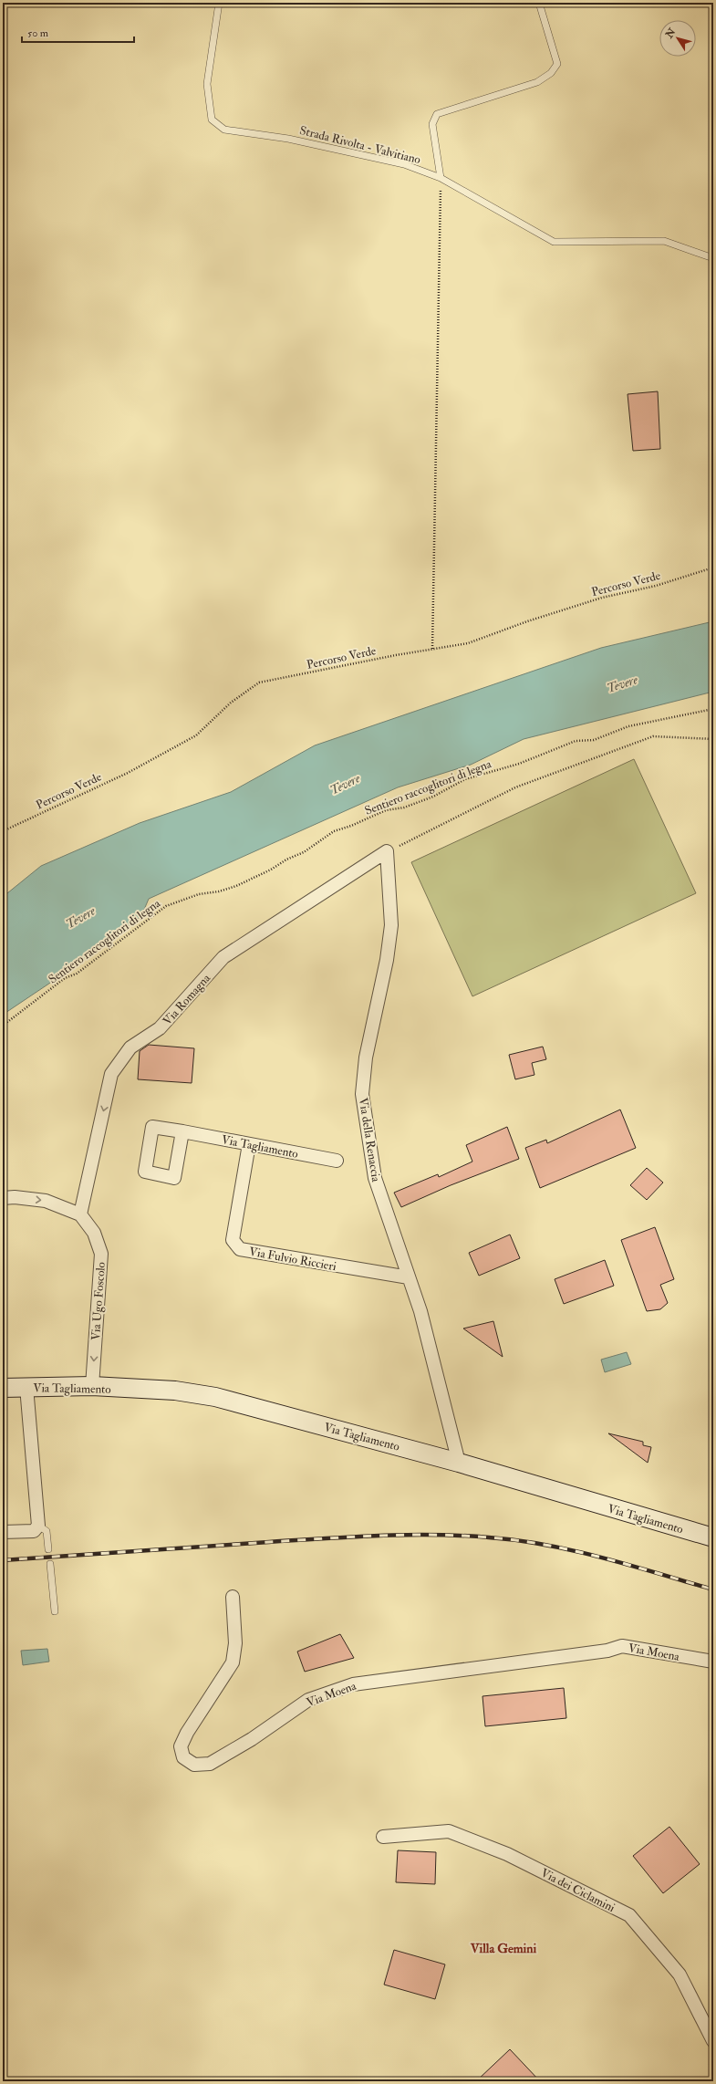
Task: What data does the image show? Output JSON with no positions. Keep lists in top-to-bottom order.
{
  "streets": {
    "street": [
      "Via Romagna",
      "Via della Renaccia",
      "Via Tagliamento",
      "Via Fulvio Riccieri",
      "Via Ugo Foscolo",
      "Via Moena",
      "Via dei Ciclamini"
    ],
    "lane": ["Strada Rivolta - Valvitiano"],
    "path": ["Percorso Verde", "Sentiero raccoglitori di legna"]
  },
  "crossings": [
    ["Via Romagna", "Via della Renaccia"],
    ["Via Romagna", "Via Ugo Foscolo"],
    ["Via della Renaccia", "Via Tagliamento"],
    ["Via della Renaccia", "Via Fulvio Riccieri"],
    ["Via Tagliamento", "Via Fulvio Riccieri"],
    ["Via Tagliamento", "Via Ugo Foscolo"]
  ],
  "one_way": ["Via Romagna", "Via Ugo Foscolo"],
  "districts": ["Villa Gemini"],
  "water": ["Tevere"],
  "scale_bar": "50 m",
  "north": "top left"
}
